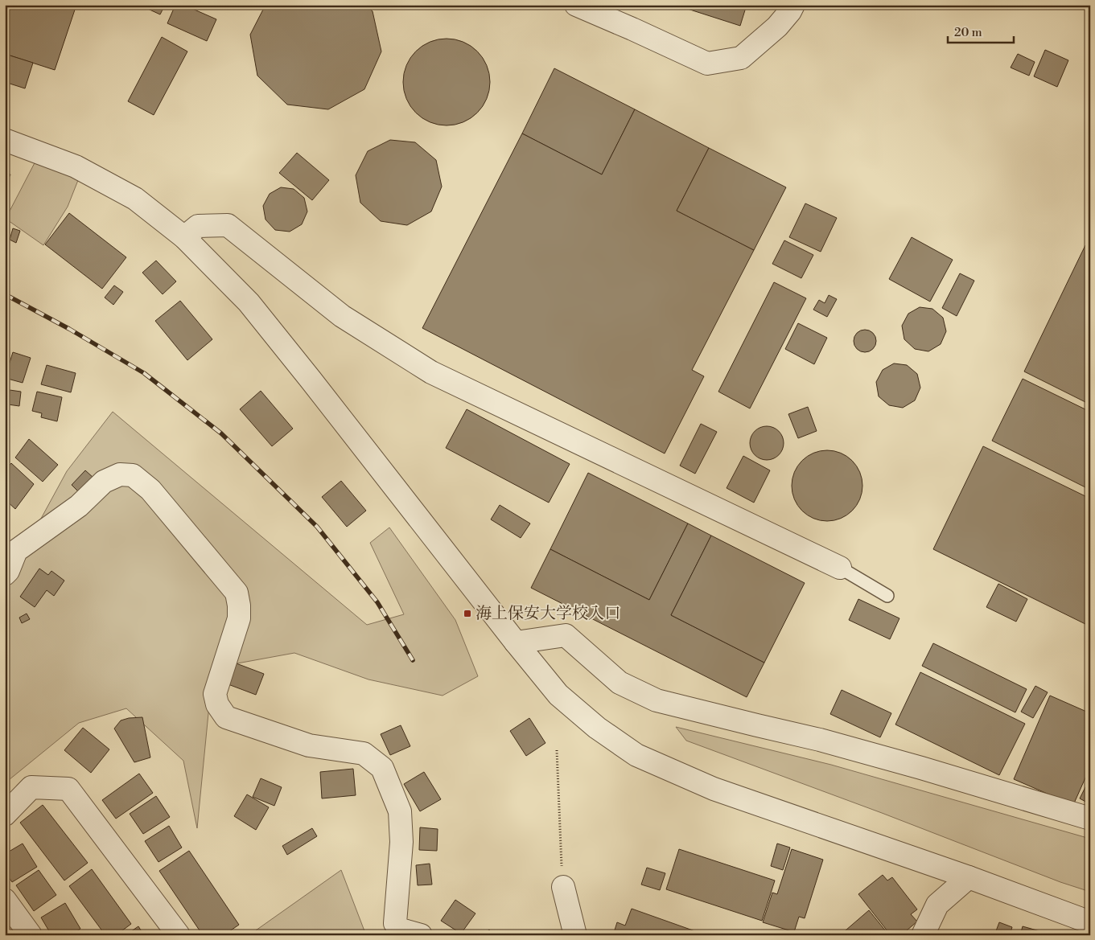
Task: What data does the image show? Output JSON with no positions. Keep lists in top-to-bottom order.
{
  "places": {
    "transit": ["海上保安大学校入口"]
  },
  "scale_bar": "20 m"
}
